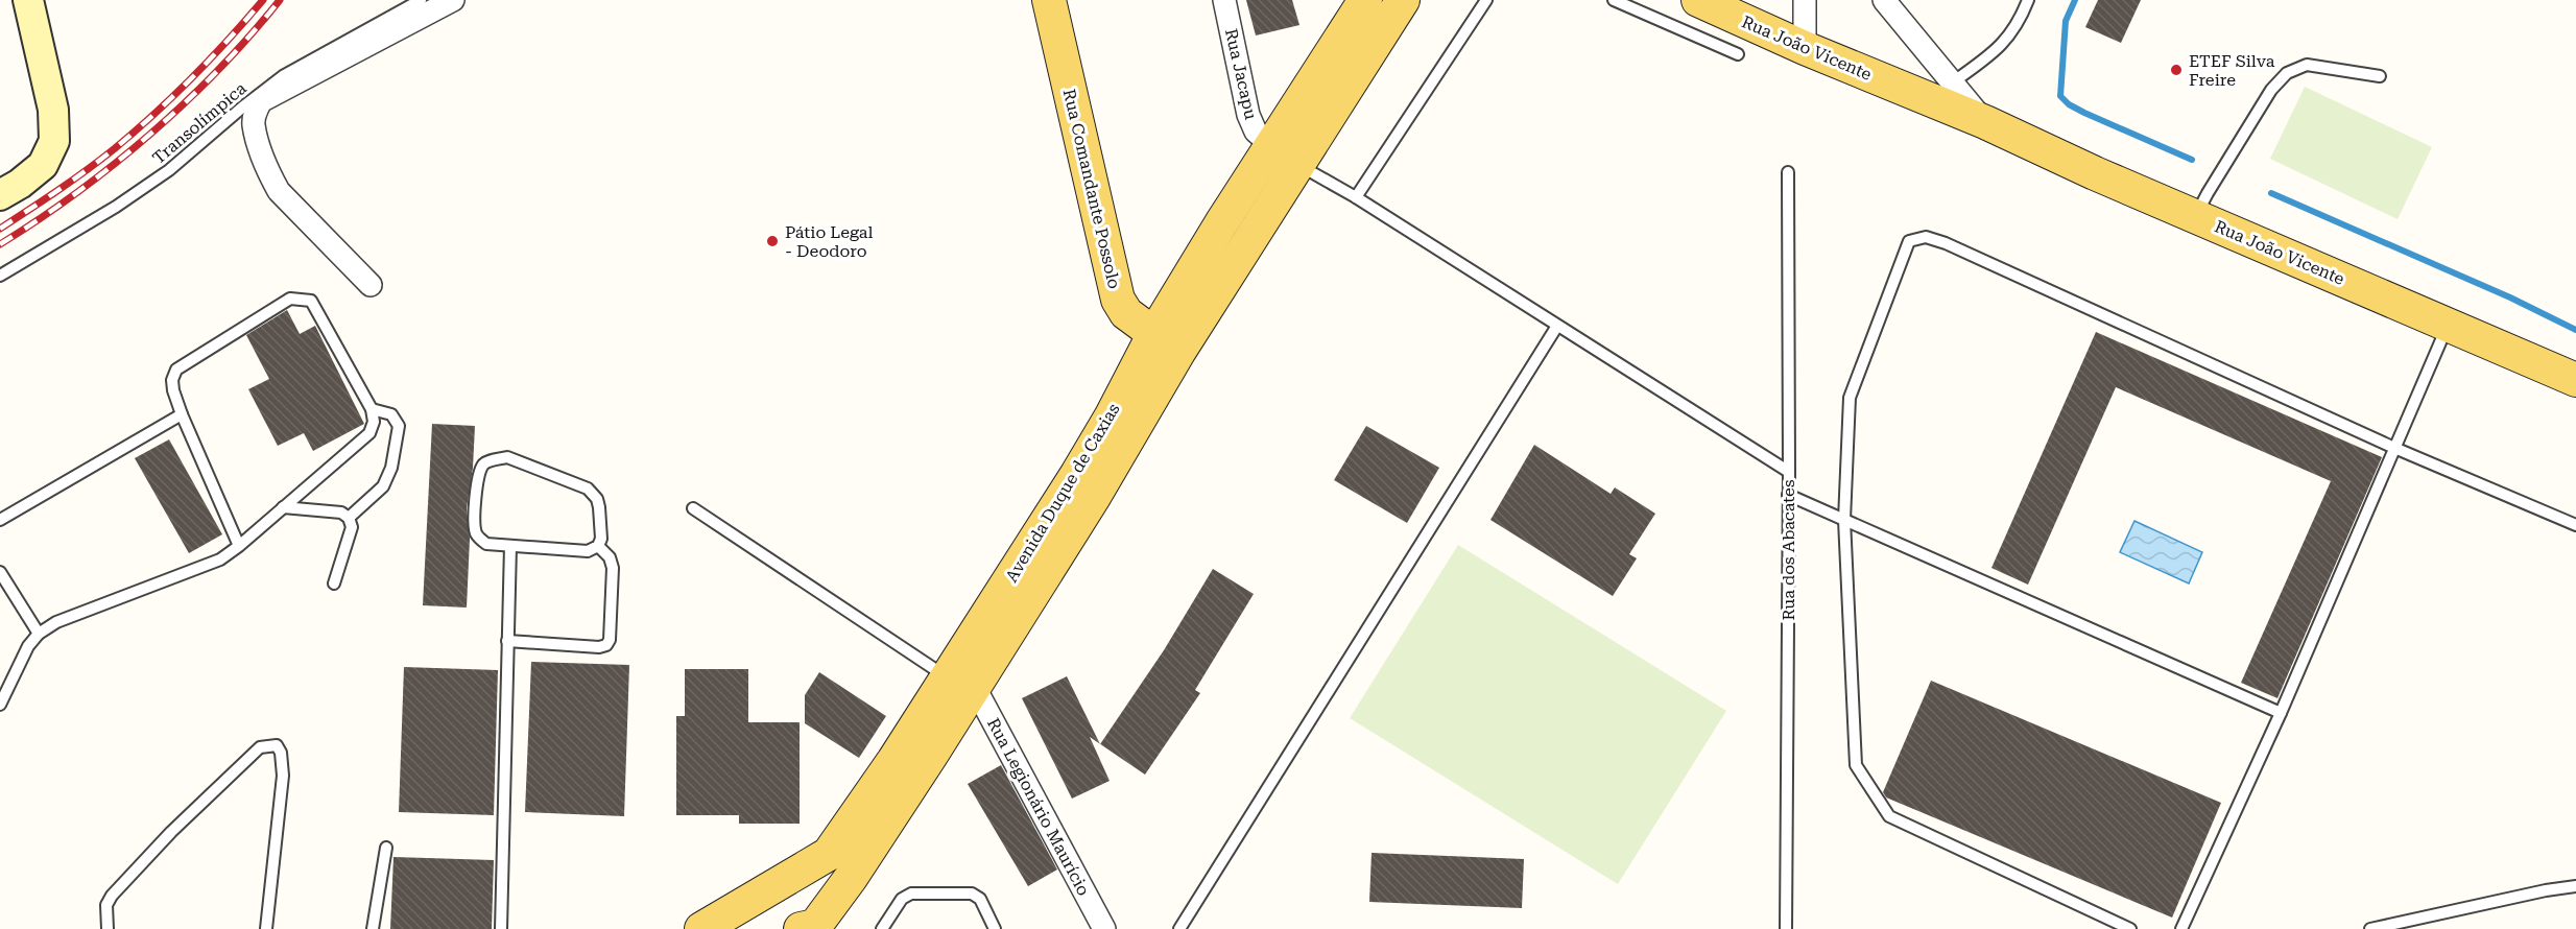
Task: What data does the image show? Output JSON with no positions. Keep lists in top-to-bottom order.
{
  "streets": {
    "main road": ["Rua João Vicente", "Rua Comandante Possolo", "Avenida Duque de Caxias"],
    "street": ["Rua Jacapu", "Rua Legionário Maurício"],
    "lane": ["Transolímpica", "Rua dos Abacates"]
  },
  "crossings": [
    ["Rua Jacapu", "Avenida Duque de Caxias"],
    ["Rua Comandante Possolo", "Avenida Duque de Caxias"],
    ["Avenida Duque de Caxias", "Rua Legionário Maurício"]
  ],
  "places": ["ETEF Silva Freire", "Pátio Legal - Deodoro"]
}
